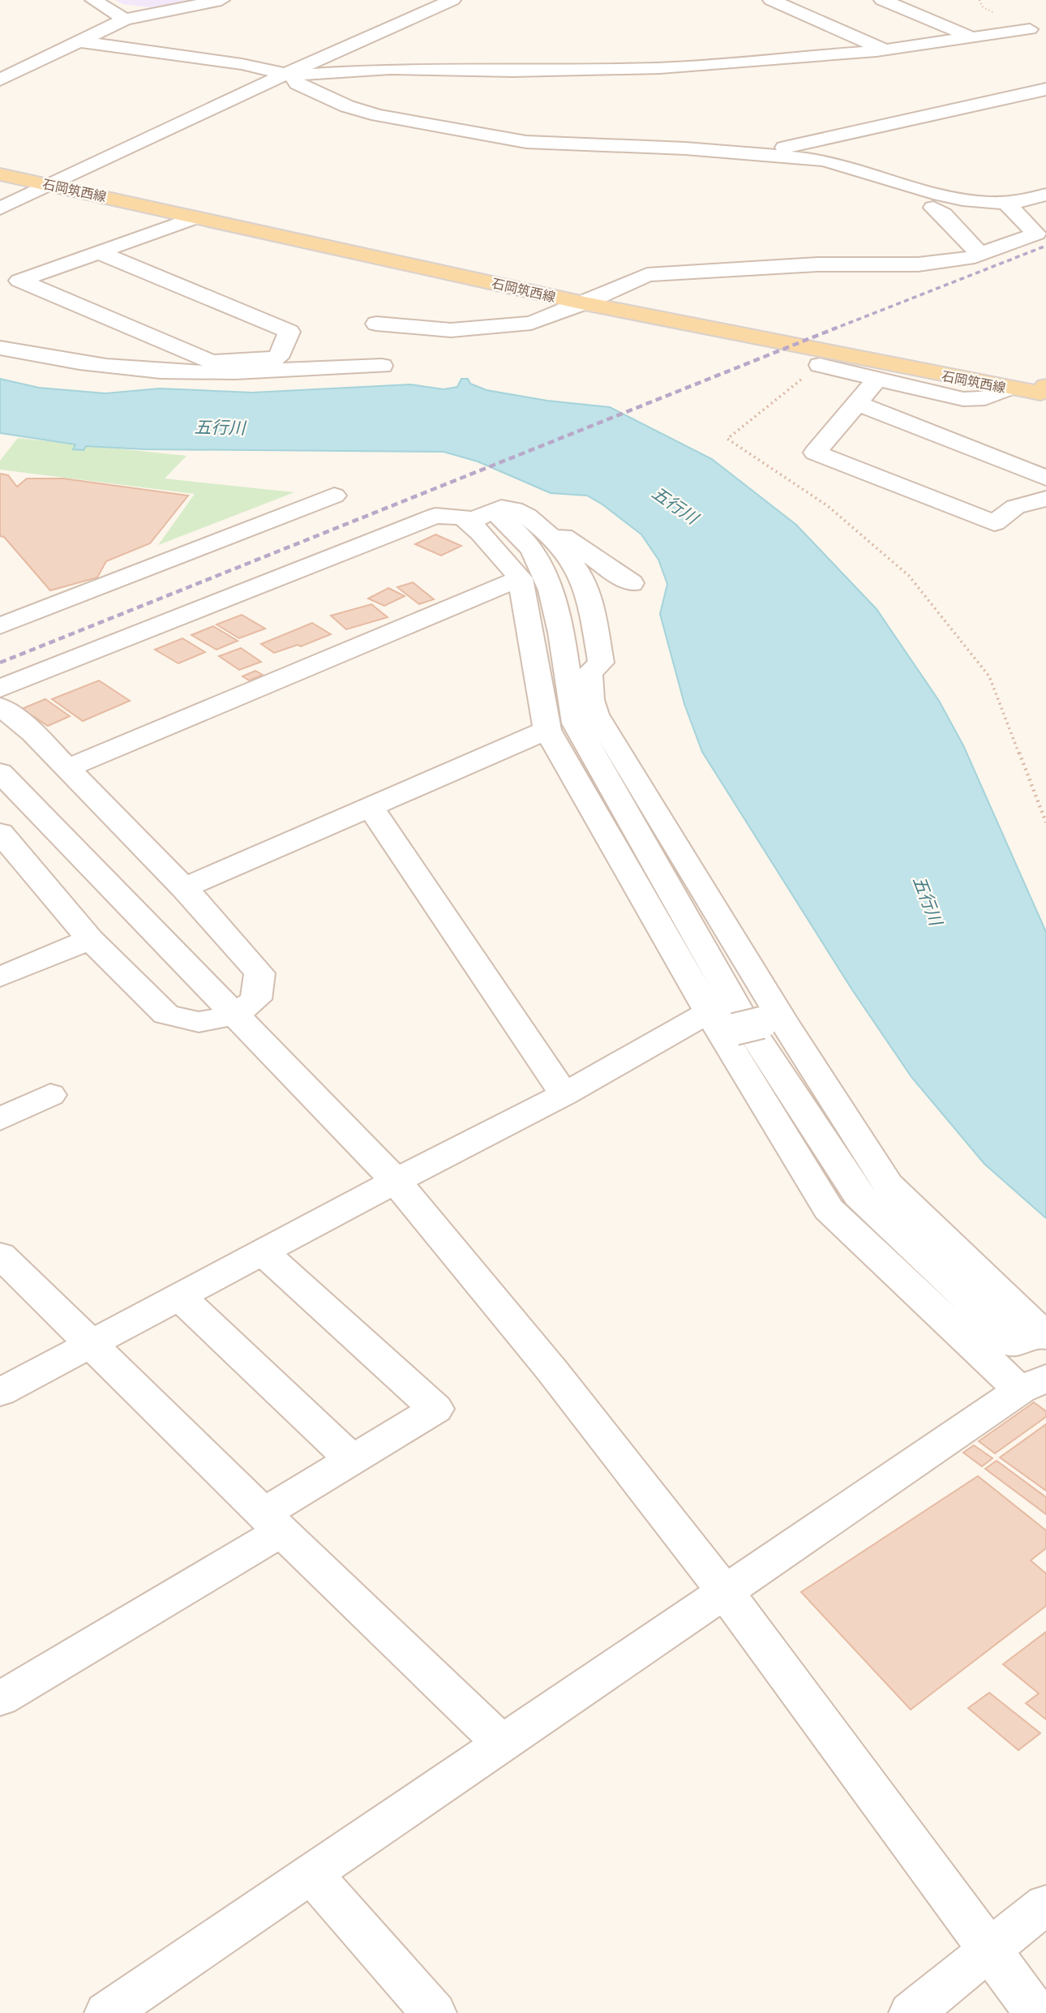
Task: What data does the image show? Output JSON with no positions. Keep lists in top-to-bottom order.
{
  "streets": {
    "main road": ["石岡筑西線"]
  },
  "water": ["五行川"]
}
